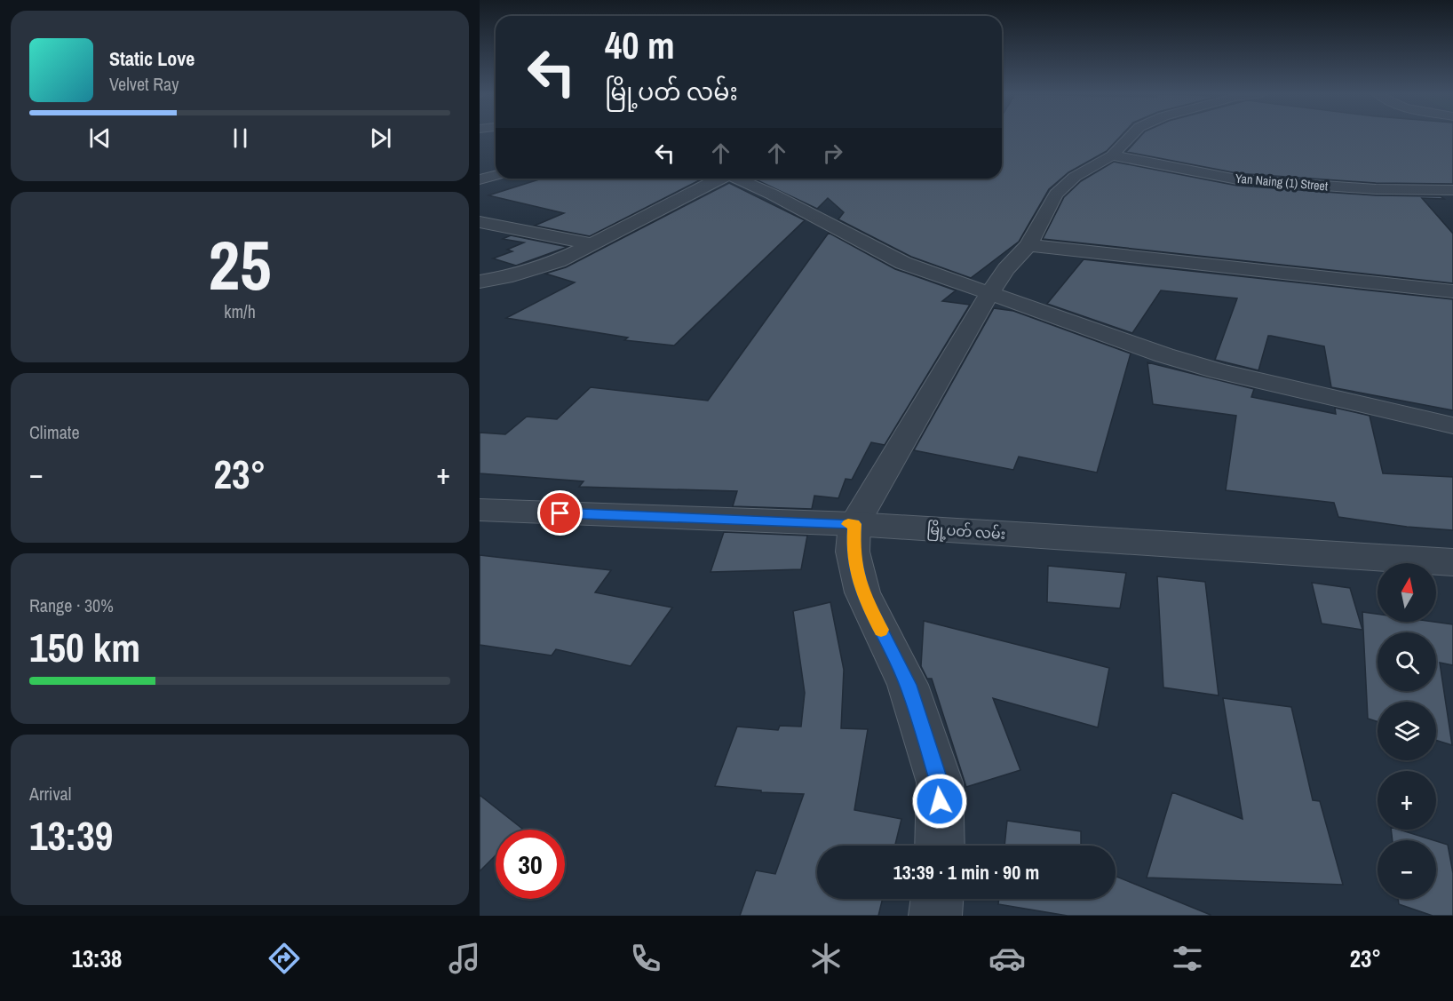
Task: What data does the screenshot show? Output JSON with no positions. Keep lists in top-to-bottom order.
{
  "streets": {
    "street": ["Yan Naing (1) Street", "မြို့ပတ် လမ်း"]
  },
  "north": "top",
  "page": {
    "turn": ["40 m", "မြို့ပတ် လမ်း"],
    "song": ["Static Love", "Velvet Ray"],
    "tile": [
      ["25", "km/h"],
      "Climate",
      ["Range · 30%", "150 km"],
      ["Arrival", "13:39"]
    ],
    "heat": ["−", "23°", "+"],
    "map_buttons": ["+", "−"],
    "limit": "30",
    "trip": "13:39 · 1 min · 90 m",
    "tabs": ["13:38", "23°"]
  }
}
